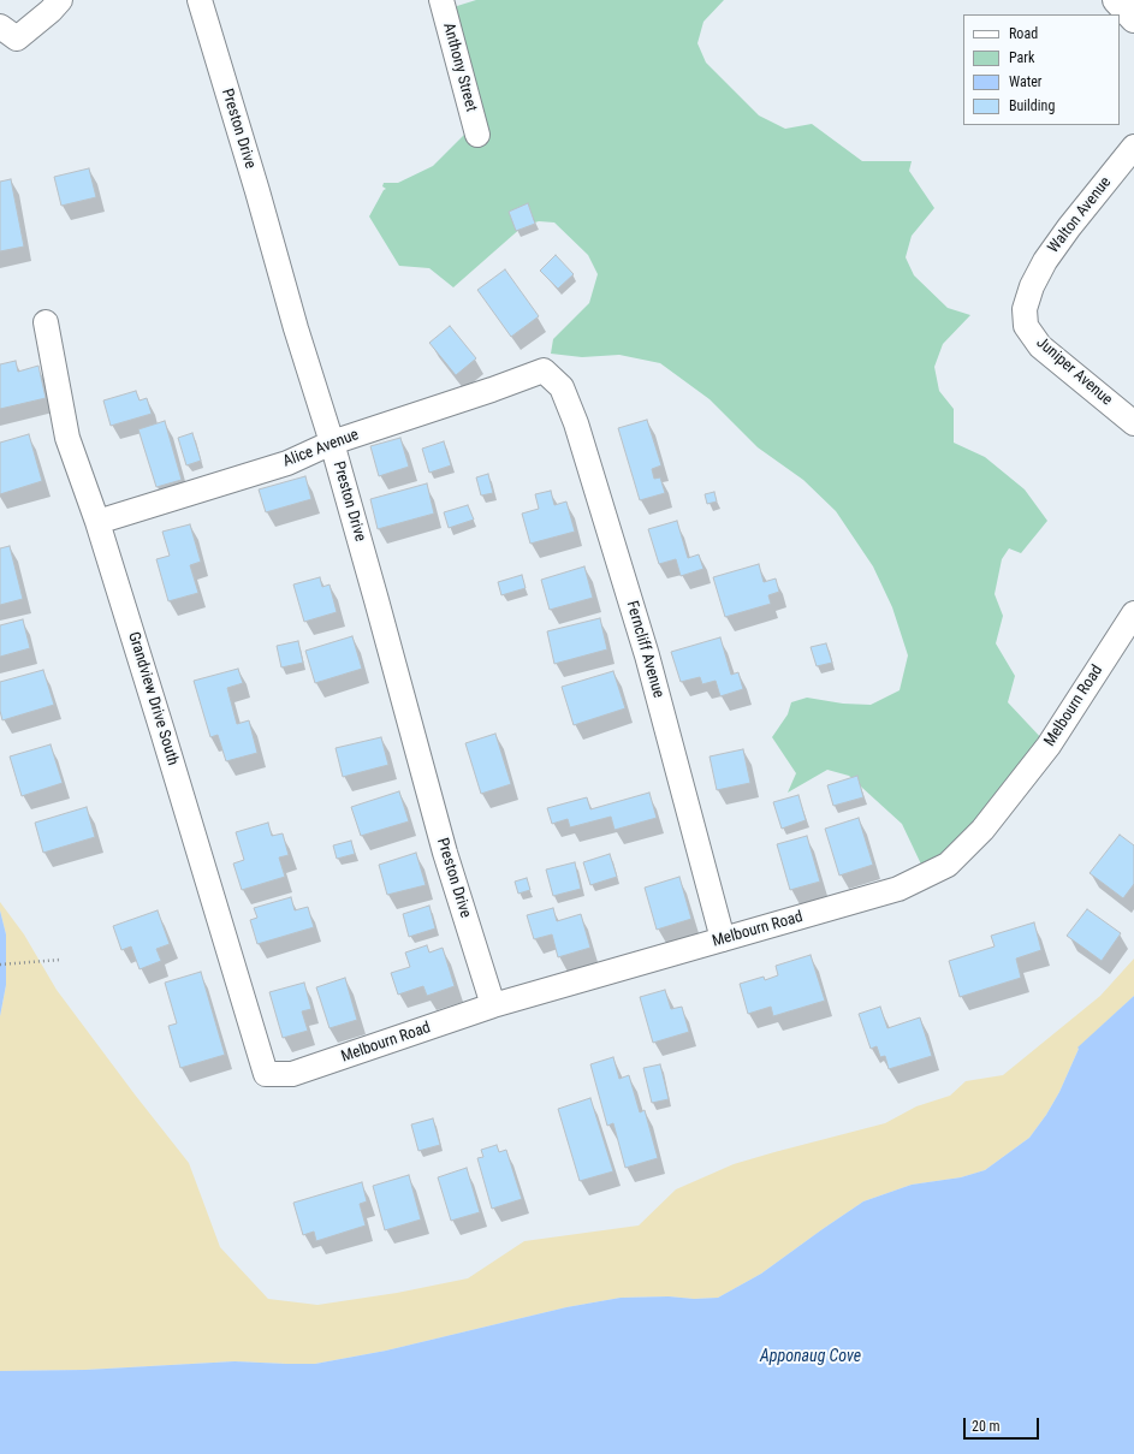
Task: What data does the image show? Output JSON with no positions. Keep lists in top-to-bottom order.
{
  "streets": {
    "street": [
      "Anthony Street",
      "Preston Drive",
      "Walton Avenue",
      "Juniper Avenue",
      "Alice Avenue",
      "Ferncliff Avenue",
      "Grandview Drive South",
      "Melbourn Road"
    ]
  },
  "crossings": [
    ["Preston Drive", "Alice Avenue"],
    ["Preston Drive", "Melbourn Road"],
    ["Walton Avenue", "Juniper Avenue"],
    ["Alice Avenue", "Ferncliff Avenue"],
    ["Alice Avenue", "Grandview Drive South"],
    ["Ferncliff Avenue", "Melbourn Road"],
    ["Grandview Drive South", "Melbourn Road"]
  ],
  "water": ["Apponaug Cove"],
  "legend": [
    "Road",
    "Park",
    "Water",
    "Building"
  ],
  "scale_bar": "20 m"
}
